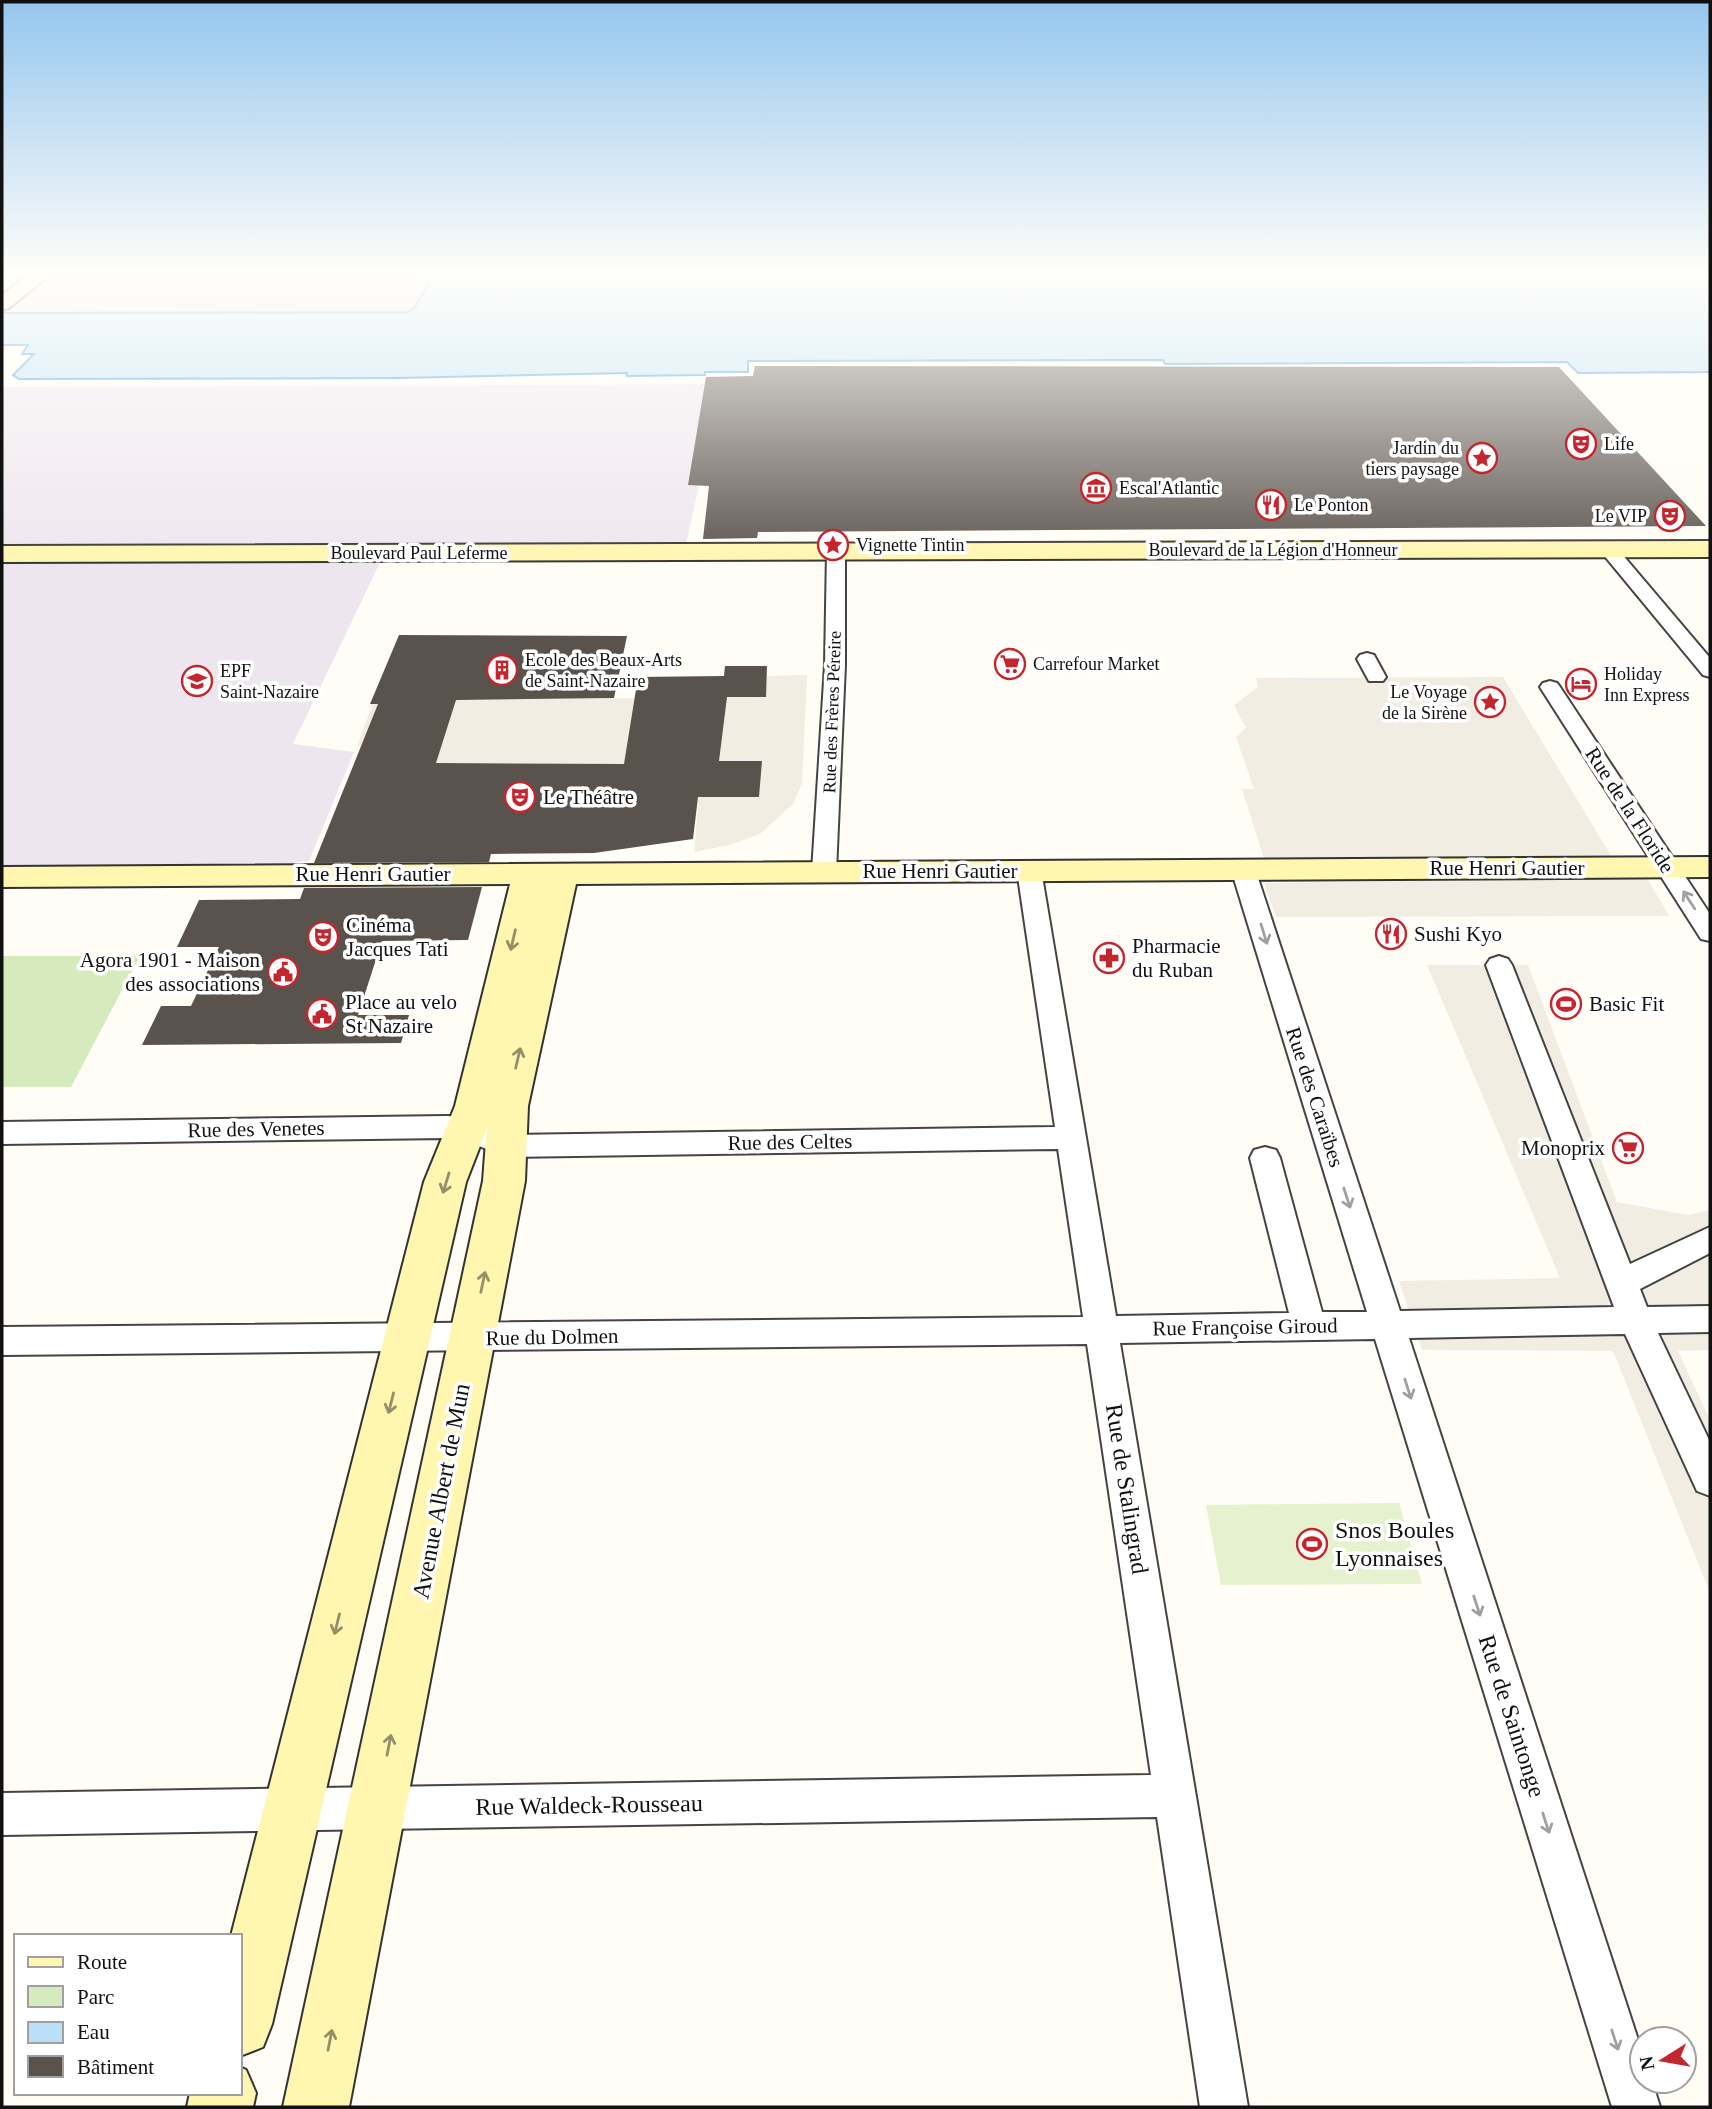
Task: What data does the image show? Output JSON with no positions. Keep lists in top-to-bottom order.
{
  "streets": {
    "street": [
      "Boulevard de la Légion d'Honneur",
      "Boulevard Paul Leferme",
      "Rue des Frères Péreire",
      "Rue de la Floride",
      "Rue Henri Gautier",
      "Rue des Caraïbes",
      "Rue des Venetes",
      "Rue des Celtes",
      "Rue Françoise Giroud",
      "Rue du Dolmen",
      "Rue de Stalingrad",
      "Avenue Albert de Mun",
      "Rue de Saintonge",
      "Rue Waldeck-Rousseau"
    ]
  },
  "crossings": [
    ["Boulevard de la Légion d'Honneur", "Boulevard Paul Leferme"],
    ["Boulevard de la Légion d'Honneur", "Rue des Frères Péreire"],
    ["Boulevard Paul Leferme", "Rue des Frères Péreire"],
    ["Rue des Frères Péreire", "Rue Henri Gautier"],
    ["Rue de la Floride", "Rue Henri Gautier"],
    ["Rue Henri Gautier", "Rue des Caraïbes"],
    ["Rue Henri Gautier", "Rue de Stalingrad"],
    ["Rue Henri Gautier", "Avenue Albert de Mun"],
    ["Rue des Caraïbes", "Rue Françoise Giroud"],
    ["Rue des Caraïbes", "Rue de Saintonge"],
    ["Rue des Venetes", "Rue des Celtes"],
    ["Rue des Venetes", "Avenue Albert de Mun"],
    ["Rue des Celtes", "Rue de Stalingrad"],
    ["Rue des Celtes", "Avenue Albert de Mun"],
    ["Rue Françoise Giroud", "Rue du Dolmen"],
    ["Rue Françoise Giroud", "Rue de Stalingrad"],
    ["Rue Françoise Giroud", "Rue de Saintonge"],
    ["Rue du Dolmen", "Rue de Stalingrad"],
    ["Rue du Dolmen", "Avenue Albert de Mun"],
    ["Rue de Stalingrad", "Rue Waldeck-Rousseau"],
    ["Avenue Albert de Mun", "Rue Waldeck-Rousseau"]
  ],
  "one_way": ["Rue de Saintonge"],
  "places": {
    "theatre": [
      "Life",
      "Le VIP",
      "Le Théâtre",
      "Cinéma Jacques Tati"
    ],
    "place": ["Jardin du tiers paysage", "Vignette Tintin", "Le Voyage de la Sirène"],
    "museum": ["Escal'Atlantic"],
    "restaurant": ["Le Ponton", "Sushi Kyo"],
    "supermarket": ["Carrefour Market", "Monoprix"],
    "building": ["Ecole des Beaux-Arts de Saint-Nazaire"],
    "school or university": ["EPF Saint-Nazaire"],
    "hotel": ["Holiday Inn Express"],
    "pharmacy": ["Pharmacie du Ruban"],
    "public building": ["Agora 1901 - Maison des associations", "Place au velo St Nazaire"],
    "sports": ["Basic Fit", "Snos Boules Lyonnaises"]
  },
  "legend": [
    "Route",
    "Parc",
    "Eau",
    "Bâtiment"
  ],
  "north": "left"
}
